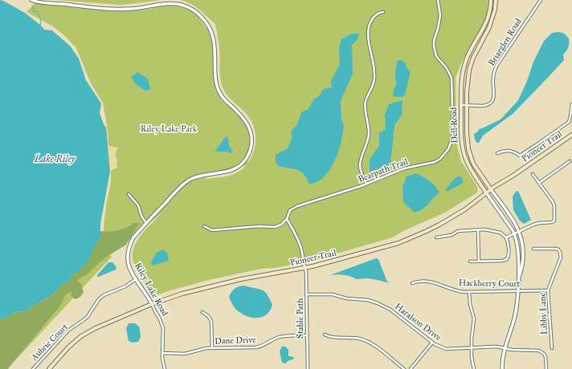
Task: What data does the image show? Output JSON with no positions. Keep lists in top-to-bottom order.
{
  "streets": {
    "main road": ["Dell Road", "Pioneer Trail"],
    "street": [
      "Briarglen Road",
      "Bearpath Trail",
      "Hackberry Court",
      "Riley Lake Road",
      "Libby Lane",
      "Stable Path",
      "Haralson Drive",
      "Dane Drive",
      "Aubrie Court"
    ]
  },
  "crossings": [
    ["Briarglen Road", "Dell Road"],
    ["Dell Road", "Pioneer Trail"],
    ["Dell Road", "Hackberry Court"],
    ["Dell Road", "Haralson Drive"],
    ["Pioneer Trail", "Riley Lake Road"],
    ["Pioneer Trail", "Stable Path"],
    ["Hackberry Court", "Libby Lane"],
    ["Riley Lake Road", "Dane Drive"],
    ["Riley Lake Road", "Aubrie Court"],
    ["Stable Path", "Haralson Drive"],
    ["Stable Path", "Dane Drive"]
  ],
  "water": ["Lake Riley"],
  "parks": ["Riley Lake Park"]
}
